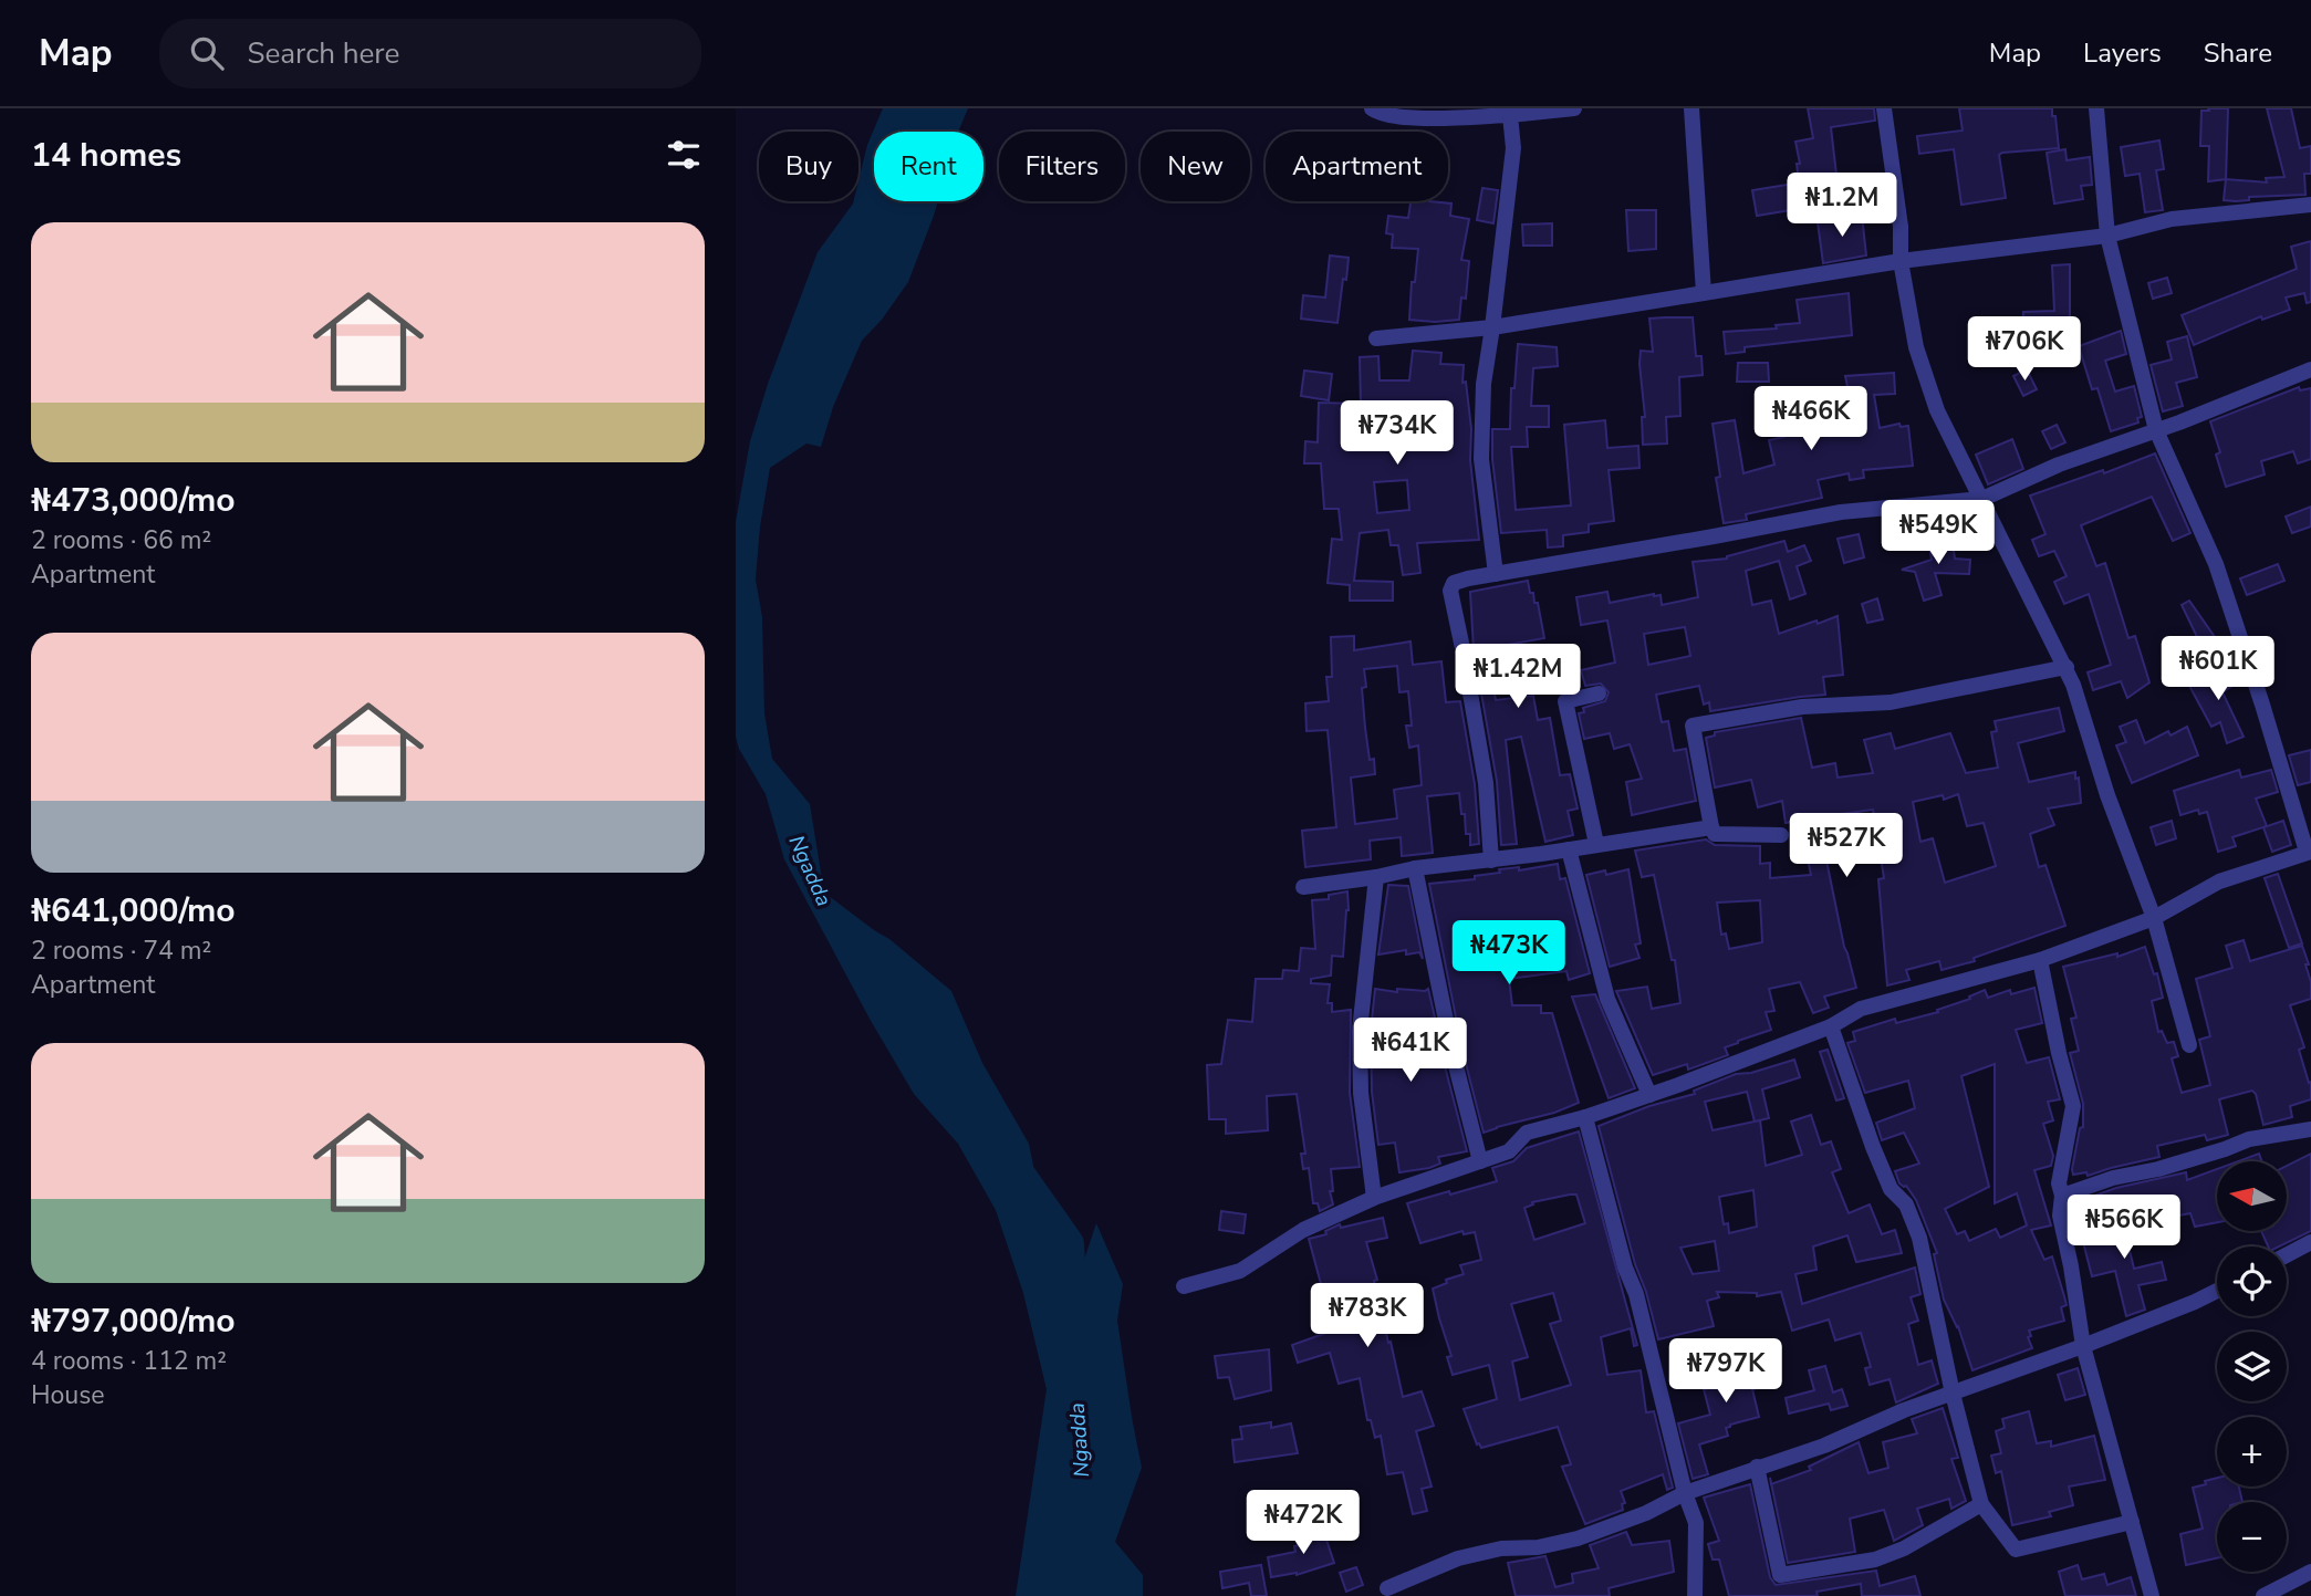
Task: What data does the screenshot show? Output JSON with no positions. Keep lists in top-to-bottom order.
{
  "water": ["Ngadda"],
  "north": "left",
  "page": {
    "header": "Map",
    "search": "Search here",
    "nav": ["Map", "Layers", "Share"],
    "heading": "14 homes",
    "chip": [
      "Buy",
      "Rent",
      "Filters",
      "New",
      "Apartment"
    ],
    "price": [
      "₦1.2M",
      "₦706K",
      "₦466K",
      "₦734K",
      "₦549K",
      "₦601K",
      "₦1.42M",
      "₦527K",
      "₦473K",
      "₦641K",
      "₦566K",
      "₦783K",
      "₦797K",
      "₦472K"
    ],
    "list": [
      {
        "name": "₦473,000/mo",
        "note": "2 rooms · 66 m² · Apartment"
      },
      {
        "name": "₦641,000/mo",
        "note": "2 rooms · 74 m² · Apartment"
      },
      {
        "name": "₦797,000/mo",
        "note": "4 rooms · 112 m² · House"
      }
    ],
    "map_buttons": ["+", "−"]
  }
}
